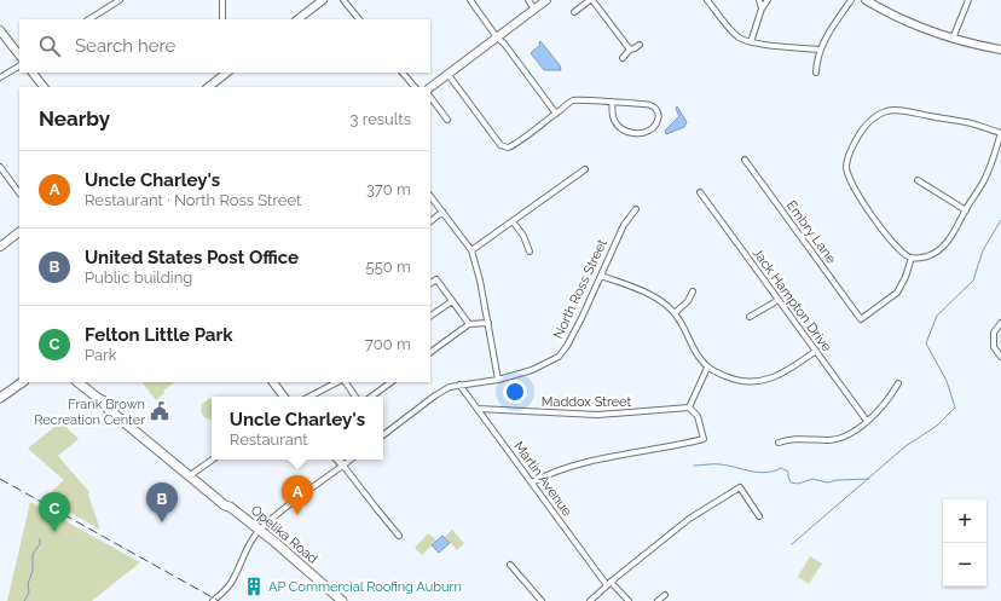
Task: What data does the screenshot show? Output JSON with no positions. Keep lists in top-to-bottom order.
{
  "streets": {
    "main road": ["Opelika Road"],
    "street": [
      "Embry Lane",
      "North Ross Street",
      "Jack Hampton Drive",
      "Maddox Street",
      "Martin Avenue"
    ]
  },
  "crossings": [
    ["North Ross Street", "Martin Avenue"],
    ["Maddox Street", "Martin Avenue"]
  ],
  "places": {
    "public building": ["Frank Brown Recreation Center"],
    "building": ["AP Commercial Roofing Auburn"]
  },
  "page": {
    "search": "Search here",
    "heading": ["Nearby", "3 results"],
    "list": [
      {
        "mark": "A",
        "name": "Uncle Charley's",
        "note": "Restaurant · North Ross Street",
        "value": "370 m"
      },
      {
        "mark": "B",
        "name": "United States Post Office",
        "note": "Public building",
        "value": "550 m"
      },
      {
        "mark": "C",
        "name": "Felton Little Park",
        "note": "Park",
        "value": "700 m"
      }
    ],
    "popup": ["Uncle Charley's", "Restaurant"],
    "pins": ["A", "B", "C"],
    "map_buttons": ["+", "−"]
  }
}
